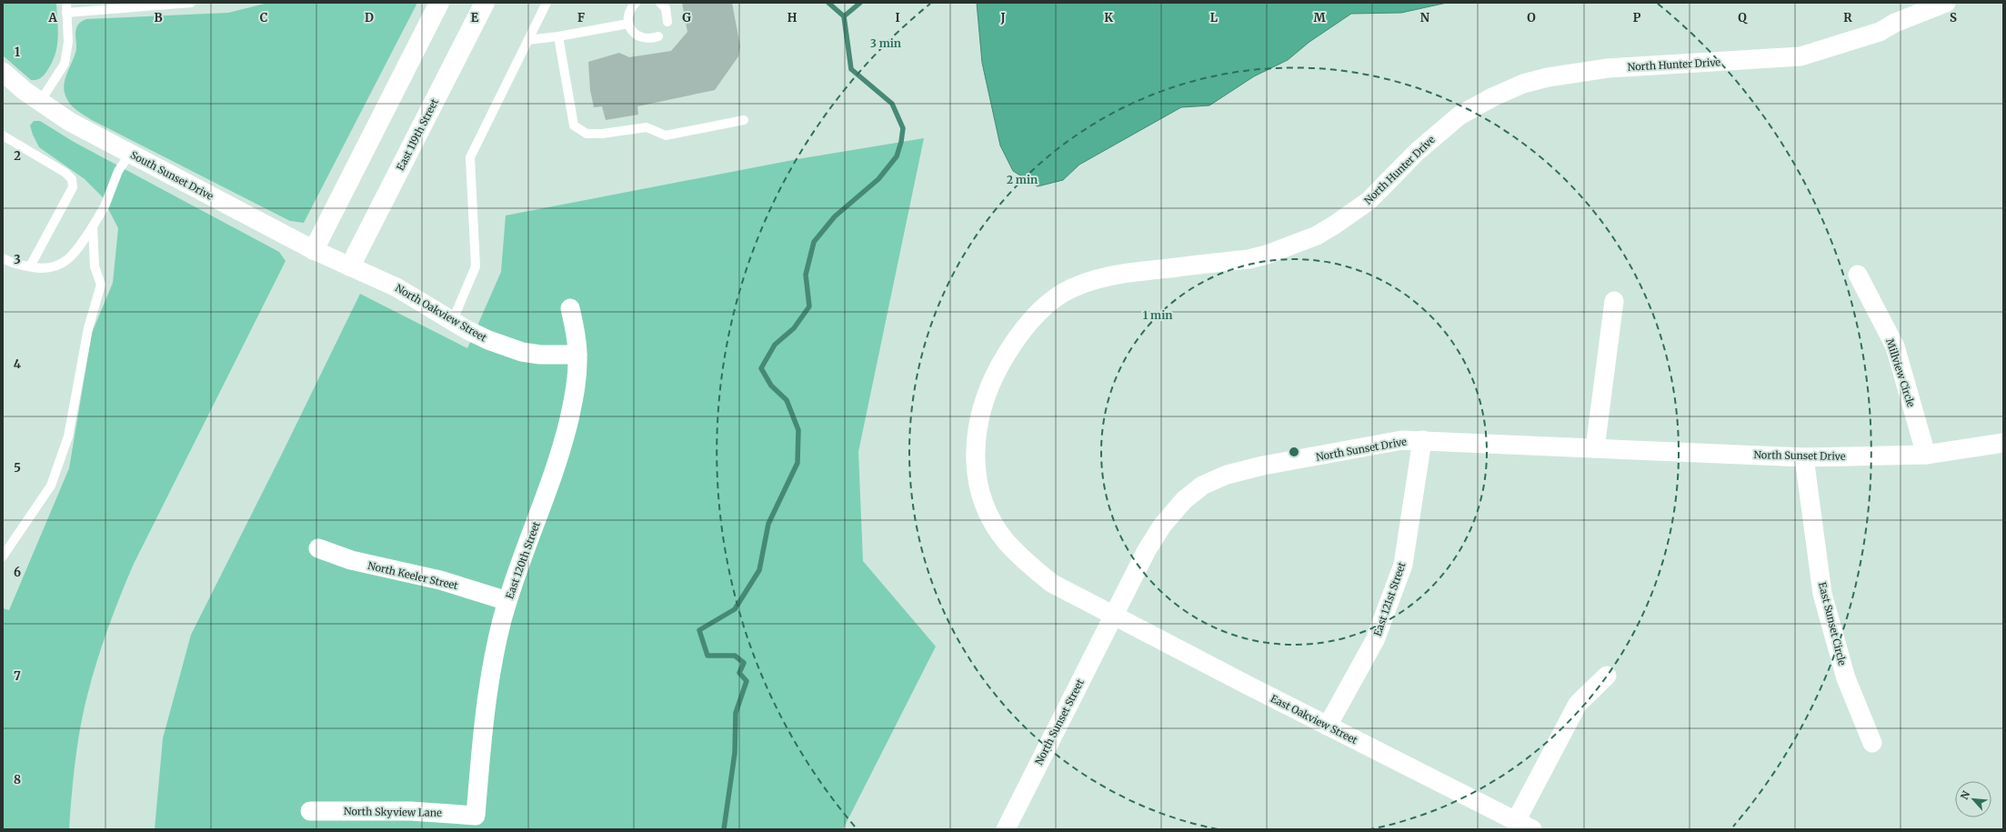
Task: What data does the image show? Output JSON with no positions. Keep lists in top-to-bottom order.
{
  "streets": {
    "main road": ["East 119th Street"],
    "street": [
      "North Hunter Drive",
      "South Sunset Drive",
      "North Oakview Street",
      "Millview Circle",
      "North Sunset Drive",
      "East 120th Street",
      "North Keeler Street",
      "East 121st Street",
      "East Sunset Circle",
      "East Oakview Street",
      "North Sunset Street",
      "North Skyview Lane"
    ]
  },
  "crossings": [
    ["North Hunter Drive", "North Sunset Drive"],
    ["North Hunter Drive", "East Oakview Street"],
    ["North Hunter Drive", "North Sunset Street"],
    ["East 119th Street", "South Sunset Drive"],
    ["East 119th Street", "North Oakview Street"],
    ["South Sunset Drive", "North Oakview Street"],
    ["North Oakview Street", "East 120th Street"],
    ["Millview Circle", "North Sunset Drive"],
    ["North Sunset Drive", "East 121st Street"],
    ["North Sunset Drive", "East Sunset Circle"],
    ["North Sunset Drive", "East Oakview Street"],
    ["North Sunset Drive", "North Sunset Street"],
    ["East 120th Street", "North Keeler Street"],
    ["East 120th Street", "North Skyview Lane"],
    ["East 121st Street", "East Oakview Street"],
    ["East Oakview Street", "North Sunset Street"]
  ],
  "north": "top left",
  "grid": {
    "columns": [
      "A",
      "B",
      "C",
      "D",
      "E",
      "F",
      "G",
      "H",
      "I",
      "J",
      "K",
      "L",
      "M",
      "N",
      "O",
      "P",
      "Q",
      "R",
      "S"
    ],
    "rows": [
      "1",
      "2",
      "3",
      "4",
      "5",
      "6",
      "7",
      "8"
    ]
  },
  "rings": ["3 min", "2 min", "1 min"]
}
